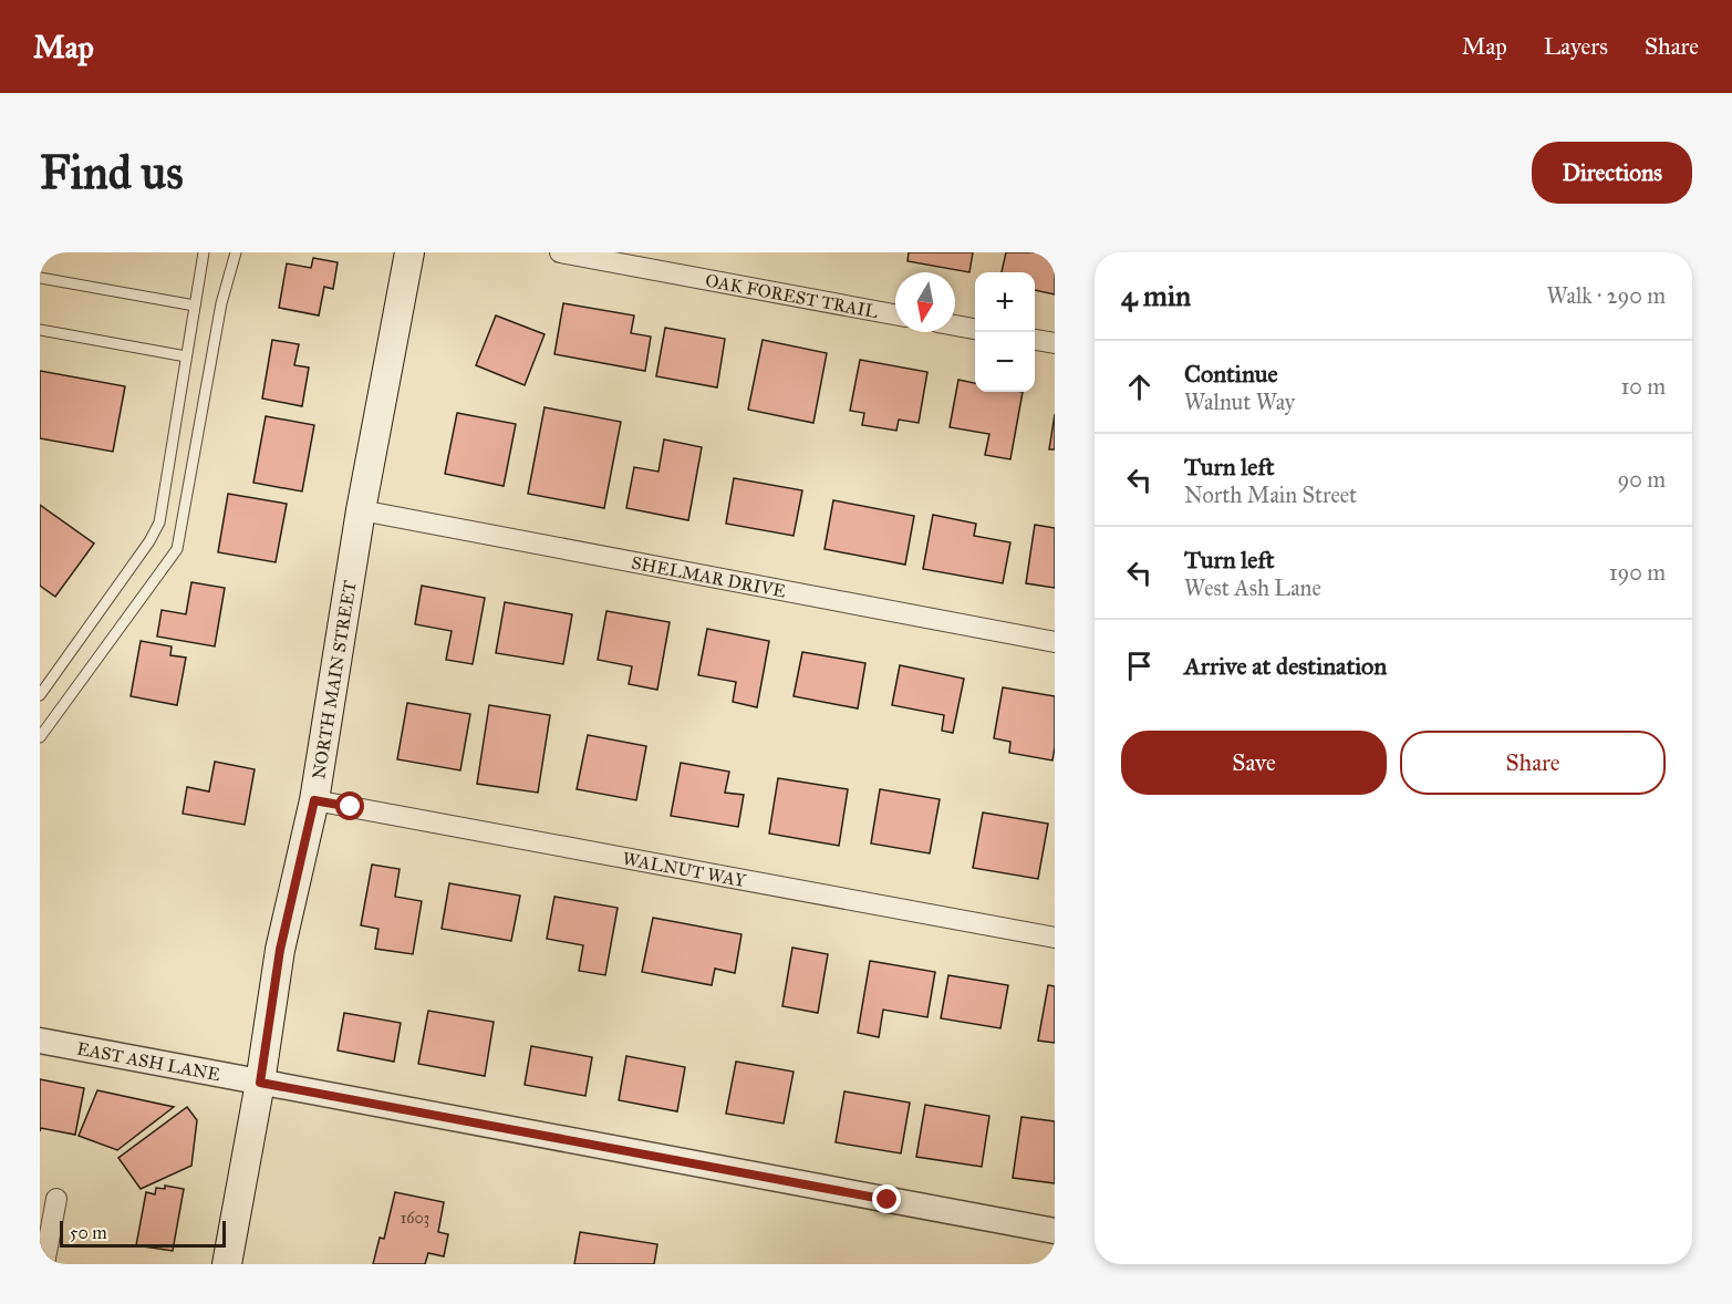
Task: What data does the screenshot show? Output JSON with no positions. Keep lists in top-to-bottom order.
{
  "streets": {
    "main road": ["NORTH MAIN STREET"],
    "street": [
      "OAK FOREST TRAIL",
      "SHELMAR DRIVE",
      "WALNUT WAY",
      "EAST ASH LANE"
    ]
  },
  "crossings": [
    ["SHELMAR DRIVE", "NORTH MAIN STREET"],
    ["NORTH MAIN STREET", "WALNUT WAY"],
    ["NORTH MAIN STREET", "EAST ASH LANE"]
  ],
  "house_numbers": ["1603"],
  "scale_bar": "50 m",
  "north": "bottom",
  "page": {
    "header": "Map",
    "nav": ["Map", "Layers", "Share"],
    "buttons": [
      "Directions",
      ["Save", "Share"]
    ],
    "title": "Find us",
    "heading": ["4 min", "Walk · 290 m"],
    "map_buttons": ["+", "−"],
    "list": [
      ["Continue", "Walnut Way", "10 m"],
      ["Turn left", "North Main Street", "90 m"],
      ["Turn left", "West Ash Lane", "190 m"],
      "Arrive at destination"
    ],
    "scale": "50 m"
  }
}
